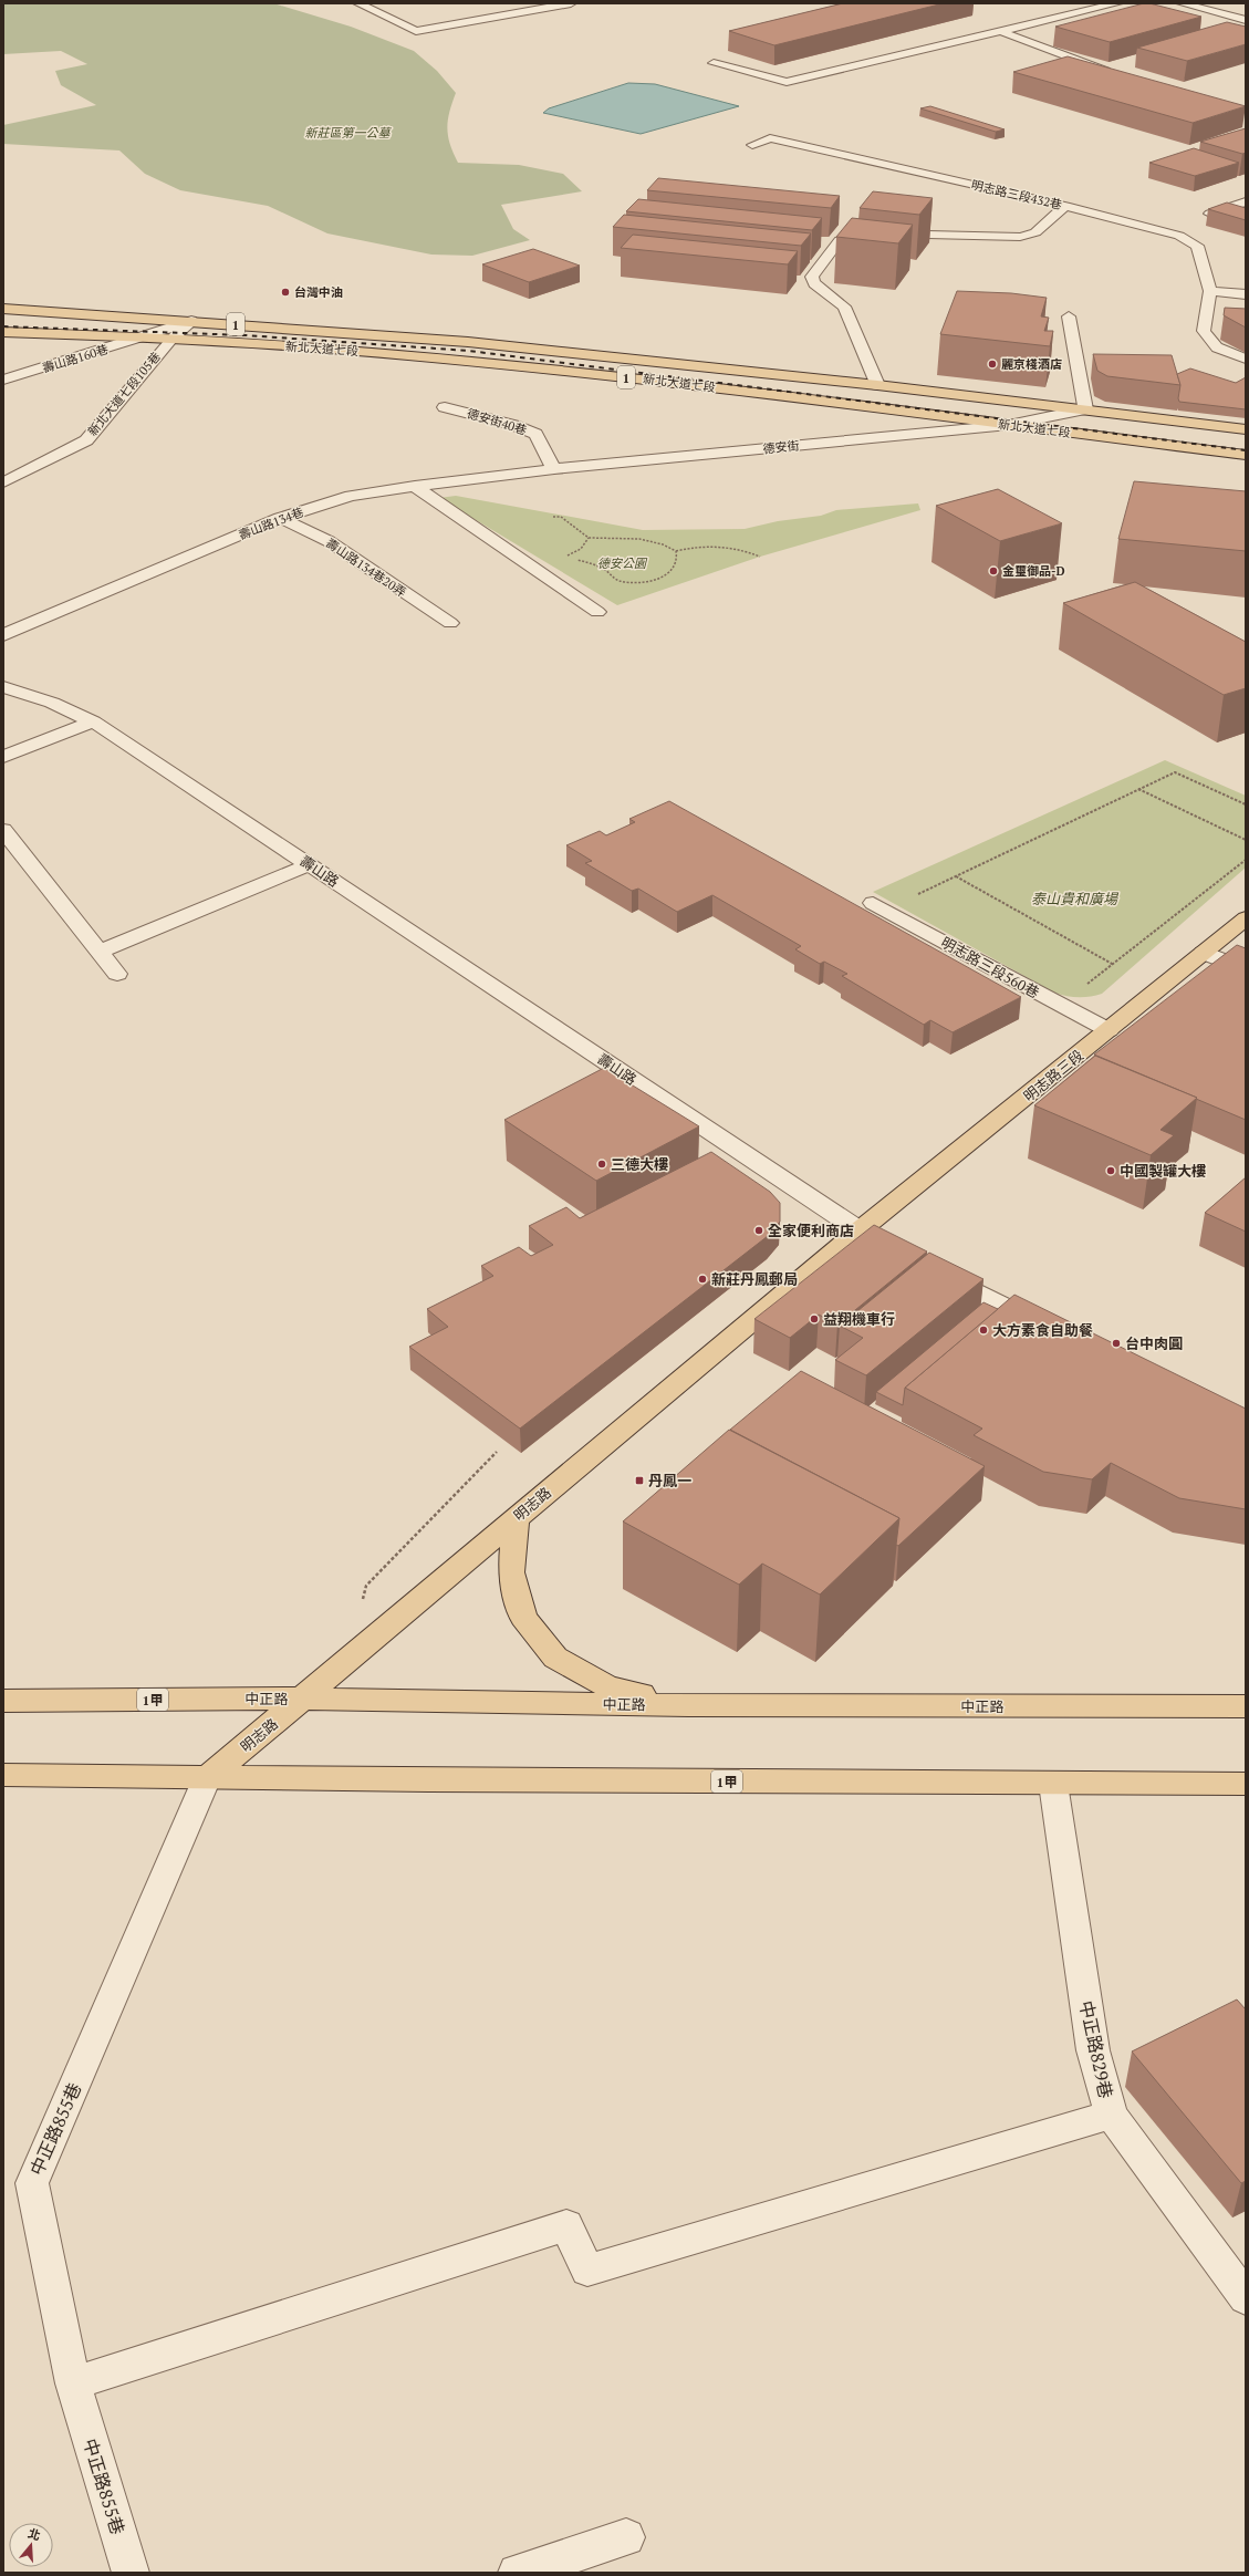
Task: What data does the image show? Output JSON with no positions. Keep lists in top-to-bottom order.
{
  "streets": {
    "main road": [
      "1",
      "新北大道七段",
      "明志路三段",
      "明志路",
      "中正路",
      "1甲"
    ],
    "street": [
      "明志路三段432巷",
      "壽山路160巷",
      "新北大道七段105巷",
      "德安街40巷",
      "德安街",
      "壽山路134巷",
      "壽山路134巷20弄",
      "壽山路",
      "明志路三段560巷",
      "中正路829巷",
      "中正路855巷"
    ]
  },
  "crossings": [
    ["新北大道七段", "壽山路160巷"],
    ["新北大道七段", "新北大道七段105巷"],
    ["新北大道七段", "德安街"],
    ["壽山路160巷", "新北大道七段105巷"],
    ["德安街40巷", "德安街"],
    ["德安街40巷", "壽山路134巷"],
    ["德安街", "壽山路134巷"],
    ["壽山路134巷", "壽山路134巷20弄"],
    ["壽山路", "明志路三段"],
    ["壽山路", "明志路"],
    ["明志路三段560巷", "明志路三段"],
    ["明志路三段", "明志路"],
    ["明志路", "中正路"],
    ["明志路", "1甲"],
    ["明志路", "中正路855巷"],
    ["1甲", "中正路829巷"],
    ["1甲", "中正路855巷"]
  ],
  "parks": ["新莊區第一公墓", "德安公園", "泰山貴和廣場"],
  "places": {
    "other": [
      "台灣中油",
      "麗京棧酒店",
      "金璽御品-D",
      "三德大樓",
      "中國製罐大樓",
      "全家便利商店",
      "新莊丹鳳郵局",
      "益翔機車行",
      "大方素食自助餐",
      "台中肉圓"
    ],
    "transit": ["丹鳳一"]
  },
  "north": "top"
}
